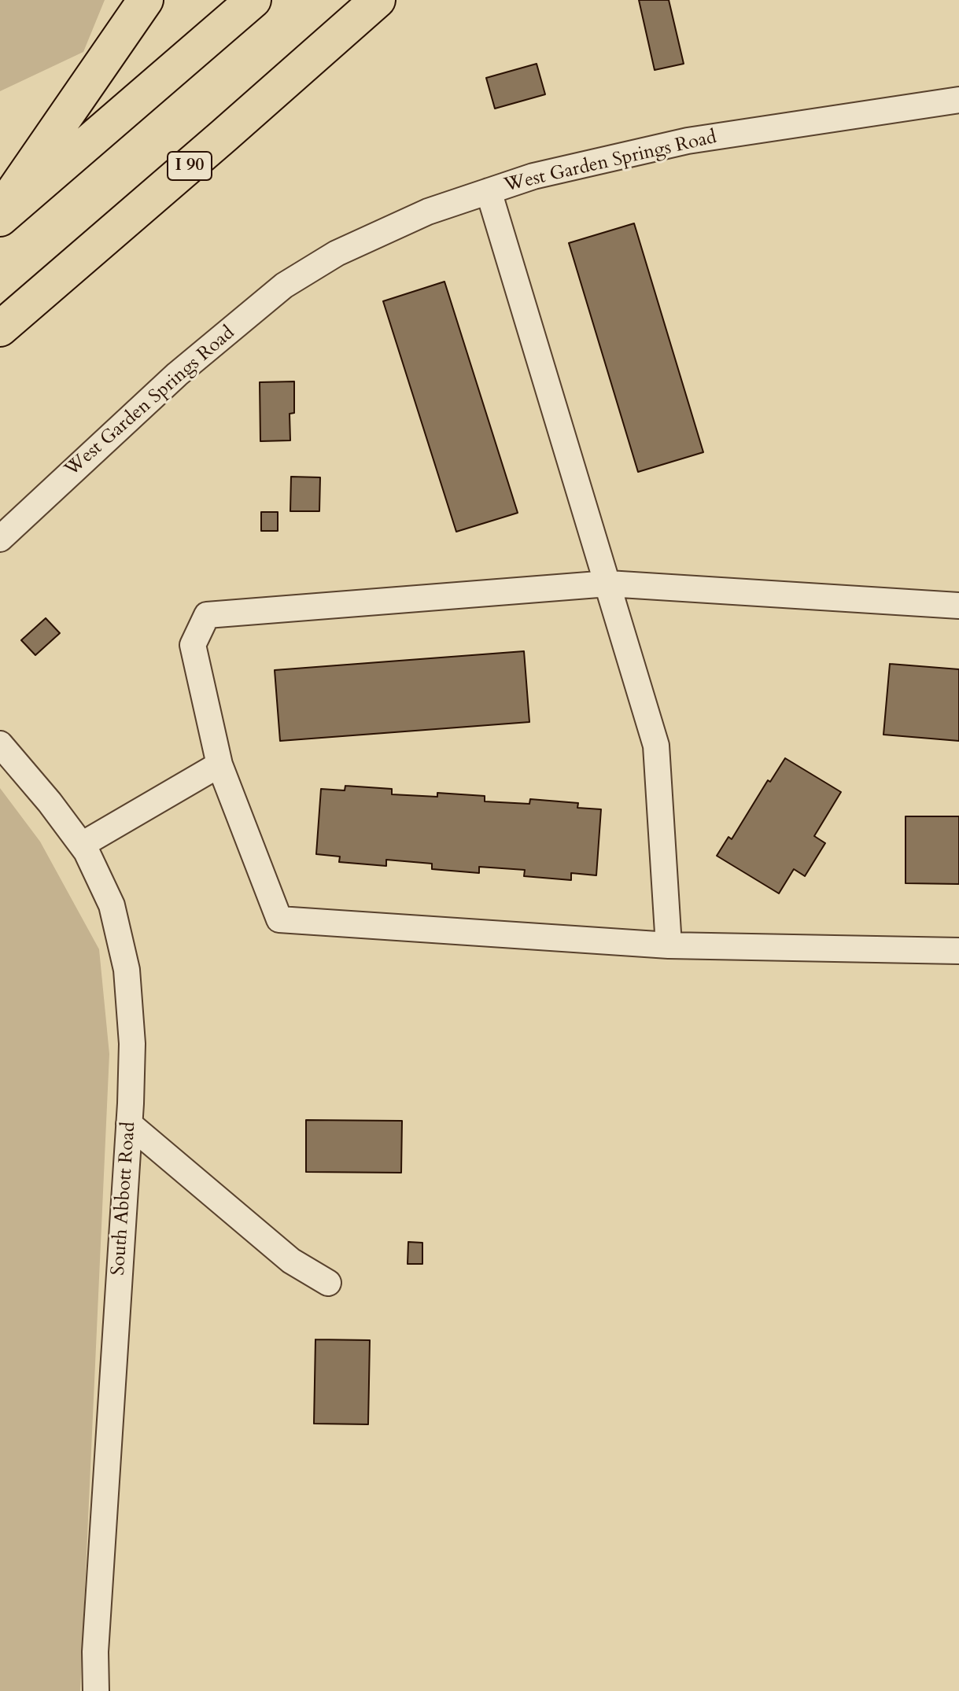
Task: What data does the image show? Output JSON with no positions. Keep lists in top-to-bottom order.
{
  "streets": {
    "highway": ["I 90"],
    "street": ["West Garden Springs Road", "South Abbott Road"]
  }
}
